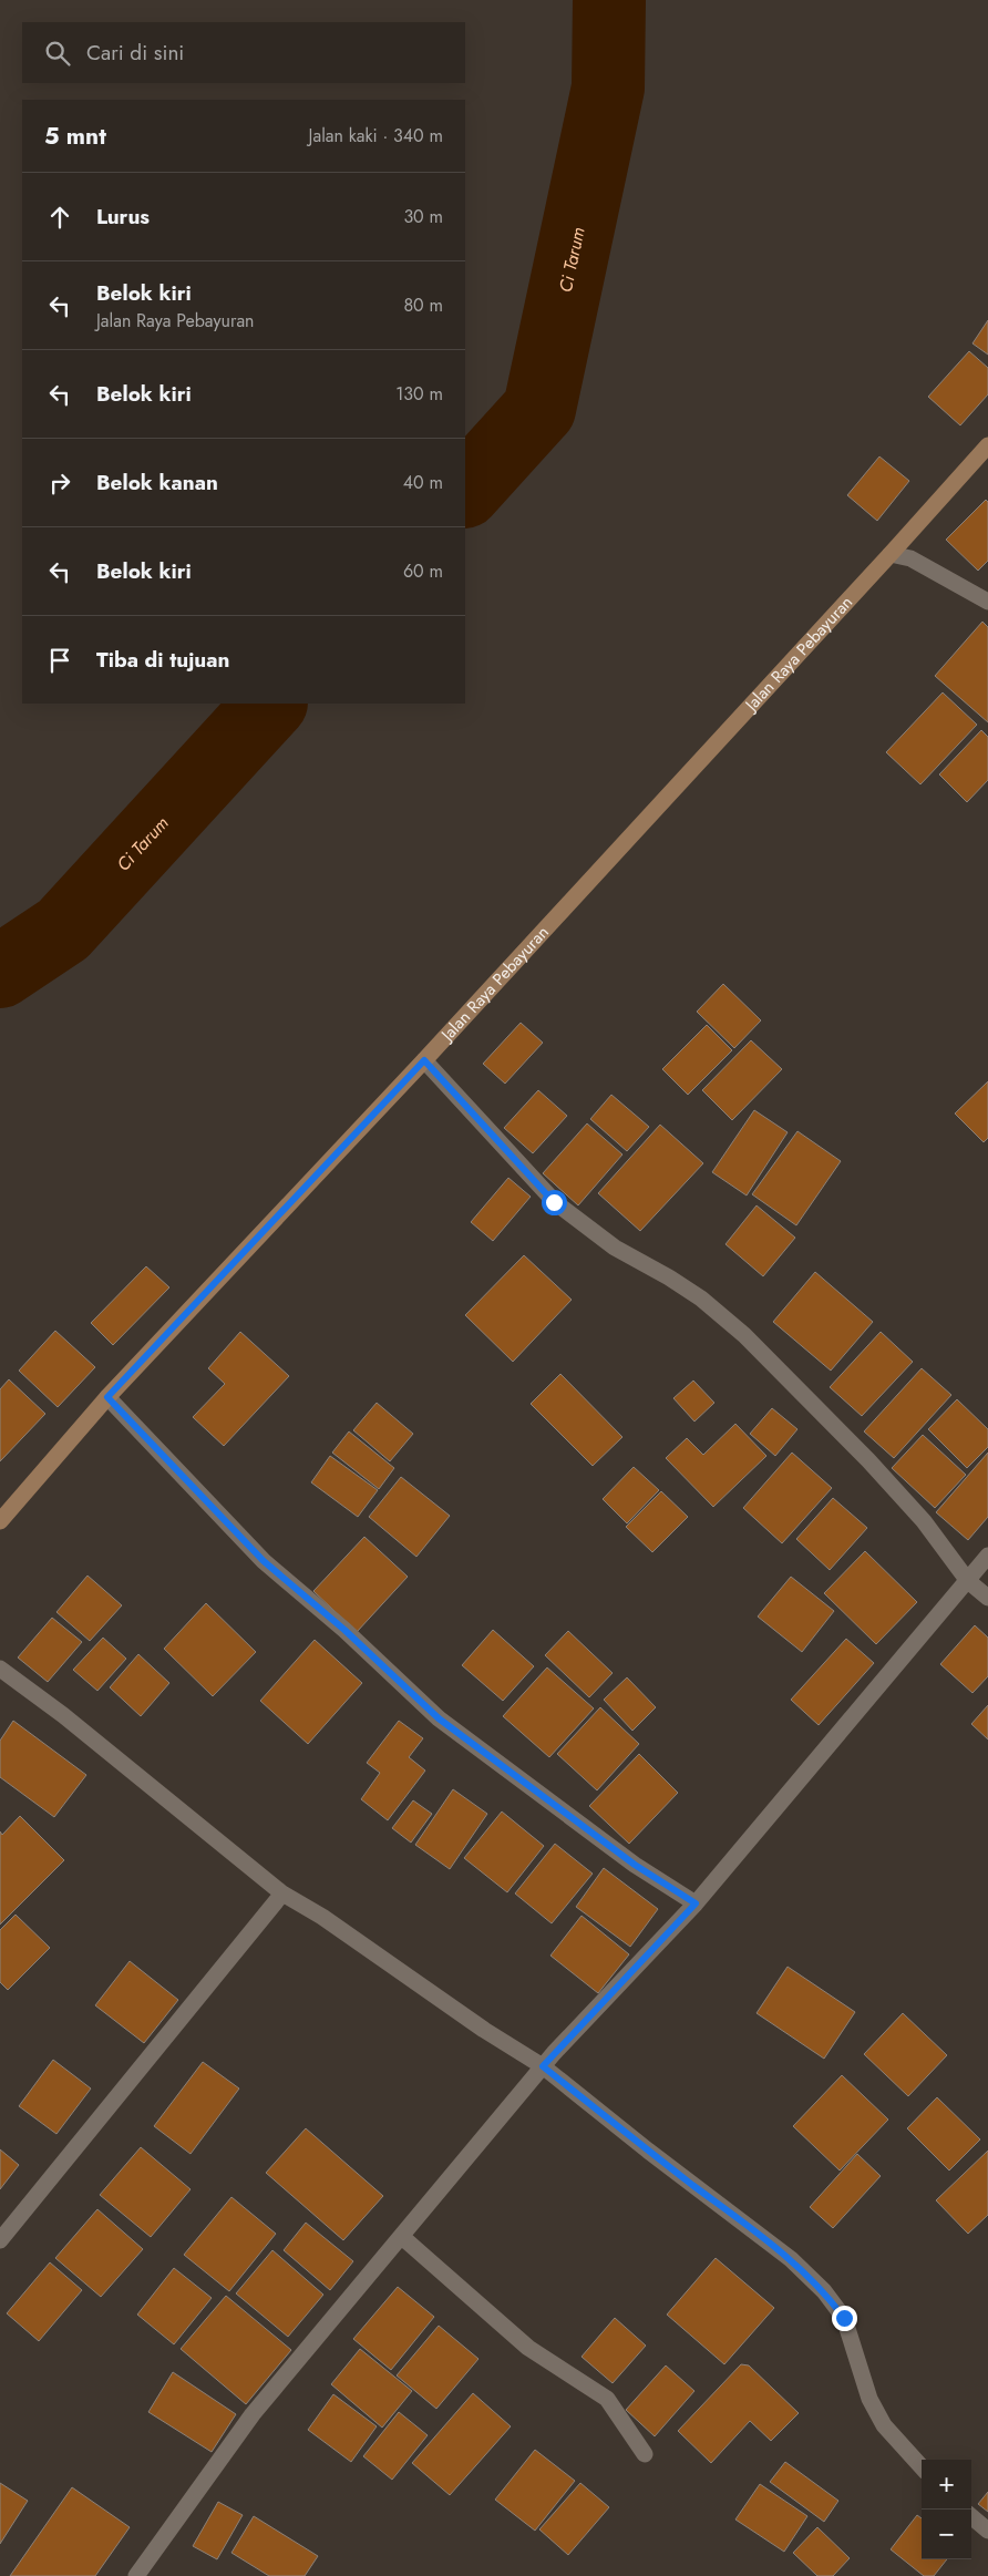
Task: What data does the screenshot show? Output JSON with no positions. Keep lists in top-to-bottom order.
{
  "streets": {
    "main road": ["Jalan Raya Pebayuran"]
  },
  "water": ["Ci Tarum"],
  "page": {
    "search": "Cari di sini",
    "heading": ["5 mnt", "Jalan kaki · 340 m"],
    "list": [
      ["Lurus", "30 m"],
      ["Belok kiri", "Jalan Raya Pebayuran", "80 m"],
      ["Belok kiri", "130 m"],
      ["Belok kanan", "40 m"],
      ["Belok kiri", "60 m"],
      "Tiba di tujuan"
    ],
    "map_buttons": ["+", "−"]
  }
}
